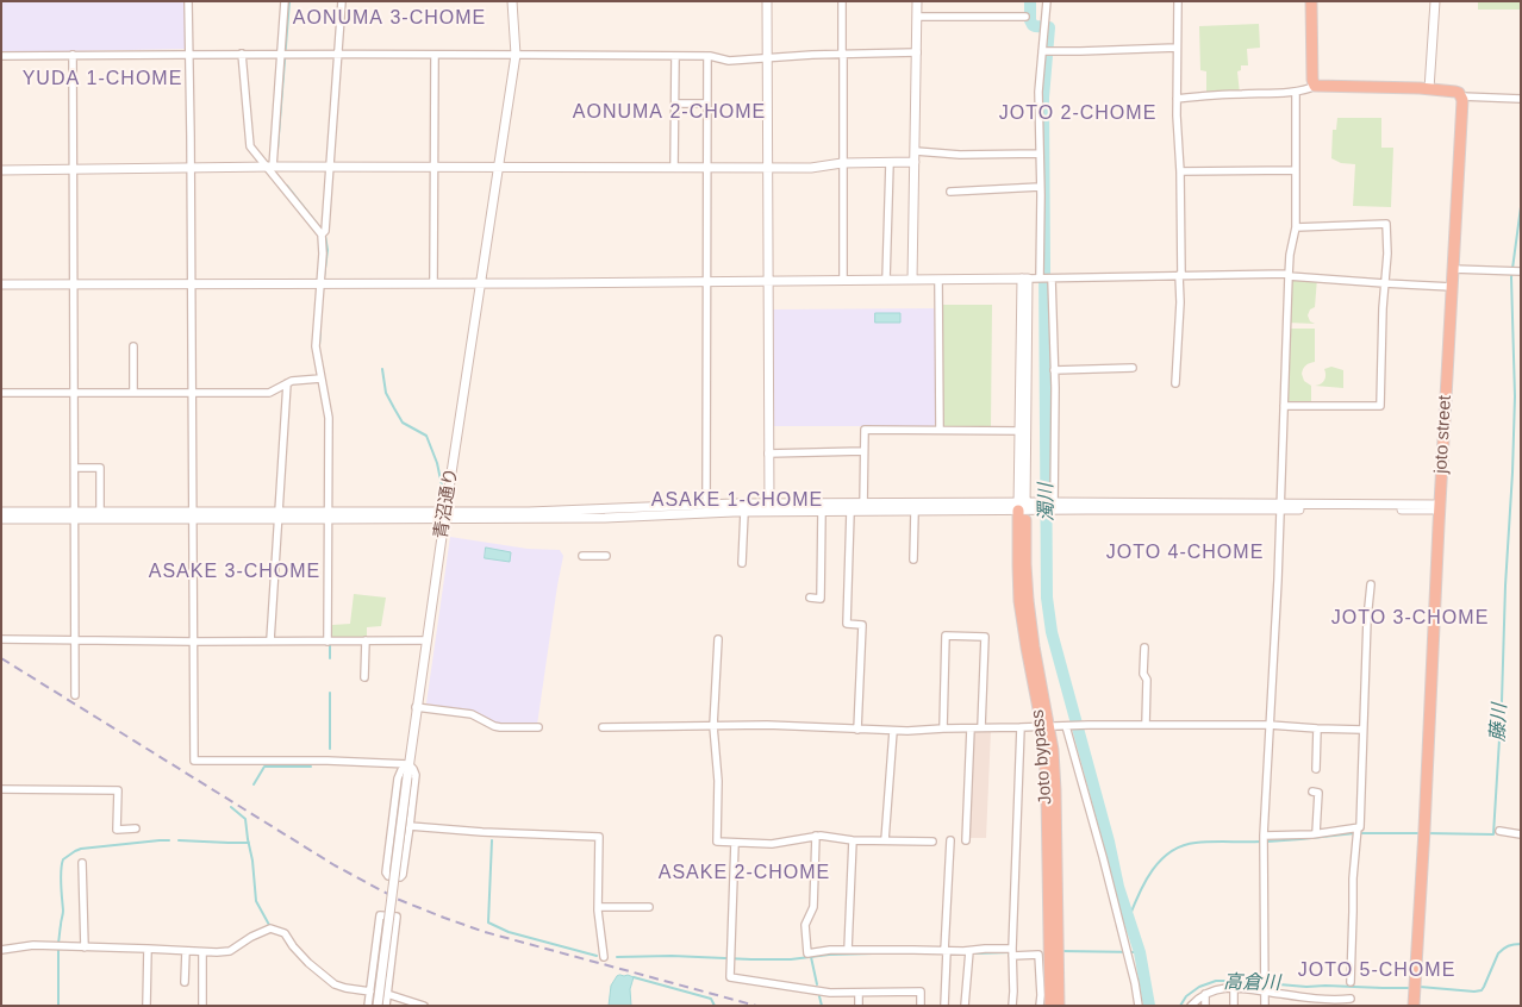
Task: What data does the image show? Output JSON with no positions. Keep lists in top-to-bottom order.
{
  "streets": {
    "highway": ["joto street", "Joto bypass"],
    "street": ["青沼通り"]
  },
  "districts": [
    "AONUMA 3-CHOME",
    "YUDA 1-CHOME",
    "AONUMA 2-CHOME",
    "JOTO 2-CHOME",
    "ASAKE 1-CHOME",
    "JOTO 4-CHOME",
    "ASAKE 3-CHOME",
    "JOTO 3-CHOME",
    "ASAKE 2-CHOME",
    "JOTO 5-CHOME"
  ],
  "water": ["濁川", "藤川", "高倉川"]
}
